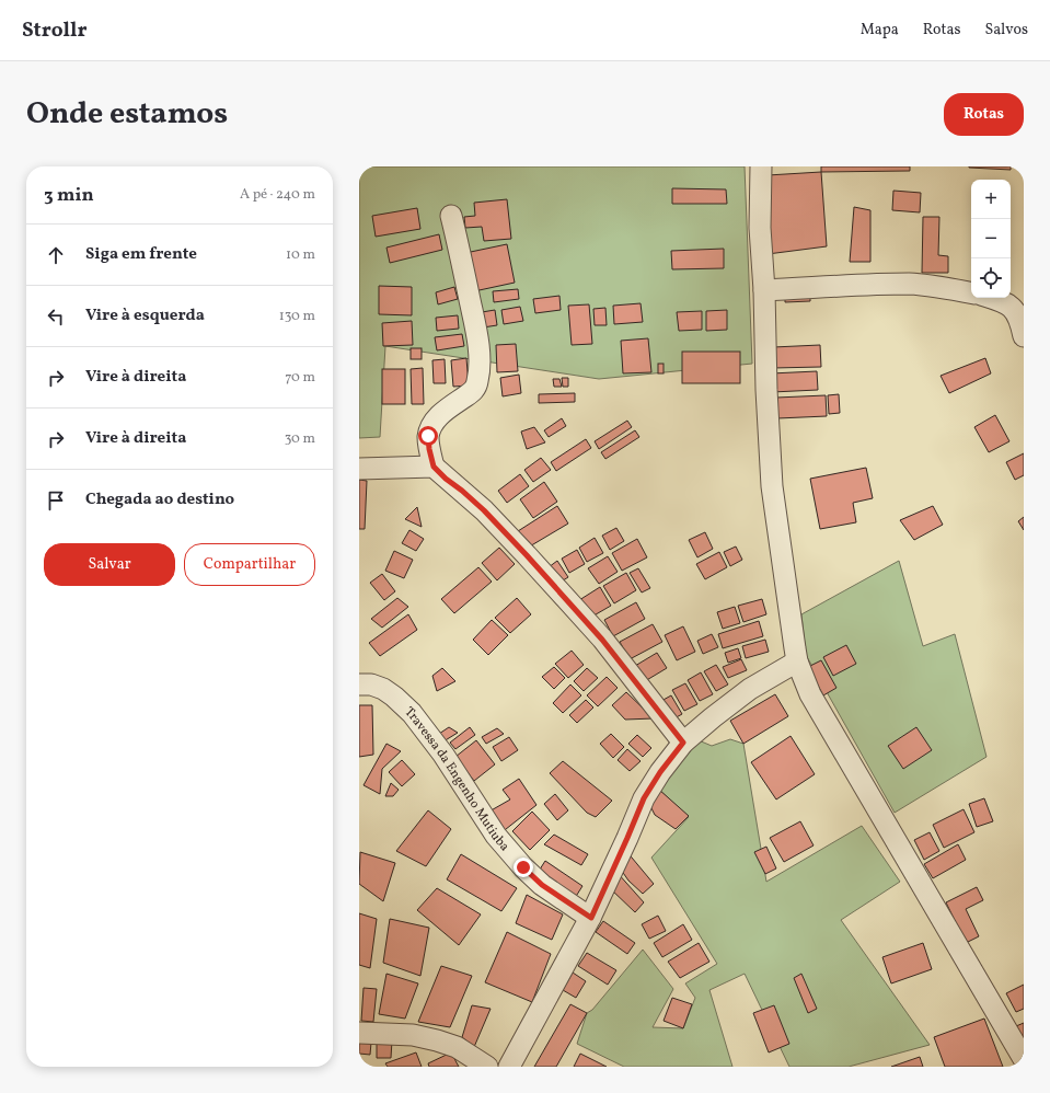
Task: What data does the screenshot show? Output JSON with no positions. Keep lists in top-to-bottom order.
{
  "streets": {
    "street": ["Travessa da Engenho Mutiuba"]
  },
  "page": {
    "header": "Strollr",
    "nav": ["Mapa", "Rotas", "Salvos"],
    "title": "Onde estamos",
    "buttons": [
      "Rotas",
      ["Salvar", "Compartilhar"]
    ],
    "heading": ["3 min", "A pé · 240 m"],
    "map_buttons": ["+", "−"],
    "list": [
      ["Siga em frente", "10 m"],
      ["Vire à esquerda", "130 m"],
      ["Vire à direita", "70 m"],
      ["Vire à direita", "30 m"],
      "Chegada ao destino"
    ]
  }
}
